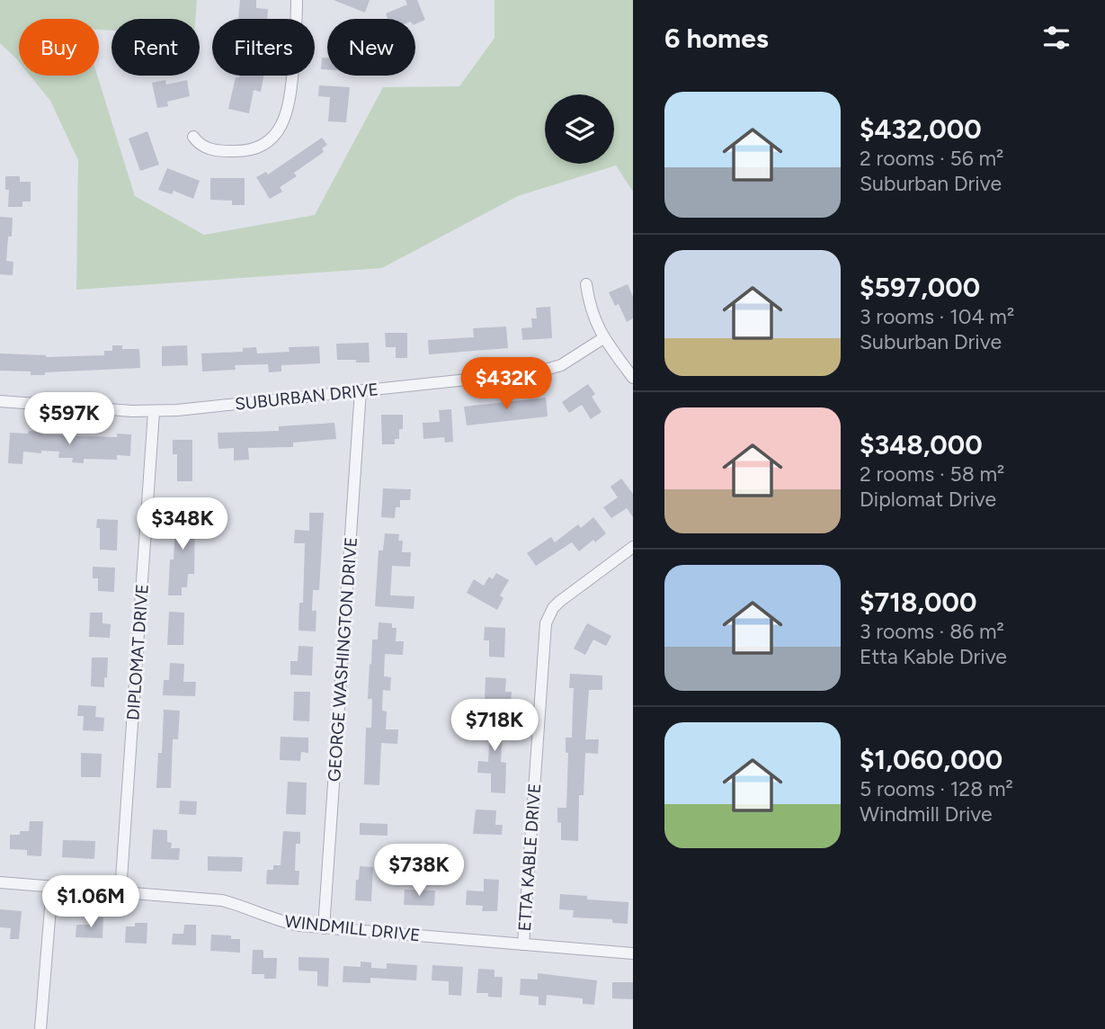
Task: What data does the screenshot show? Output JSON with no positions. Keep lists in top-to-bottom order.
{
  "streets": {
    "street": [
      "SUBURBAN DRIVE",
      "DIPLOMAT DRIVE",
      "GEORGE WASHINGTON DRIVE",
      "ETTA KABLE DRIVE",
      "WINDMILL DRIVE"
    ]
  },
  "crossings": [
    ["SUBURBAN DRIVE", "DIPLOMAT DRIVE"],
    ["SUBURBAN DRIVE", "GEORGE WASHINGTON DRIVE"],
    ["DIPLOMAT DRIVE", "WINDMILL DRIVE"],
    ["GEORGE WASHINGTON DRIVE", "WINDMILL DRIVE"],
    ["ETTA KABLE DRIVE", "WINDMILL DRIVE"]
  ],
  "page": {
    "heading": "6 homes",
    "chip": [
      "Buy",
      "Rent",
      "Filters",
      "New"
    ],
    "list": [
      {
        "name": "$432,000",
        "note": "2 rooms · 56 m² · Suburban Drive"
      },
      {
        "name": "$597,000",
        "note": "3 rooms · 104 m² · Suburban Drive"
      },
      {
        "name": "$348,000",
        "note": "2 rooms · 58 m² · Diplomat Drive"
      },
      {
        "name": "$718,000",
        "note": "3 rooms · 86 m² · Etta Kable Drive"
      },
      {
        "name": "$1,060,000",
        "note": "5 rooms · 128 m² · Windmill Drive"
      }
    ],
    "price": [
      "$432K",
      "$597K",
      "$348K",
      "$718K",
      "$738K",
      "$1.06M"
    ]
  }
}
